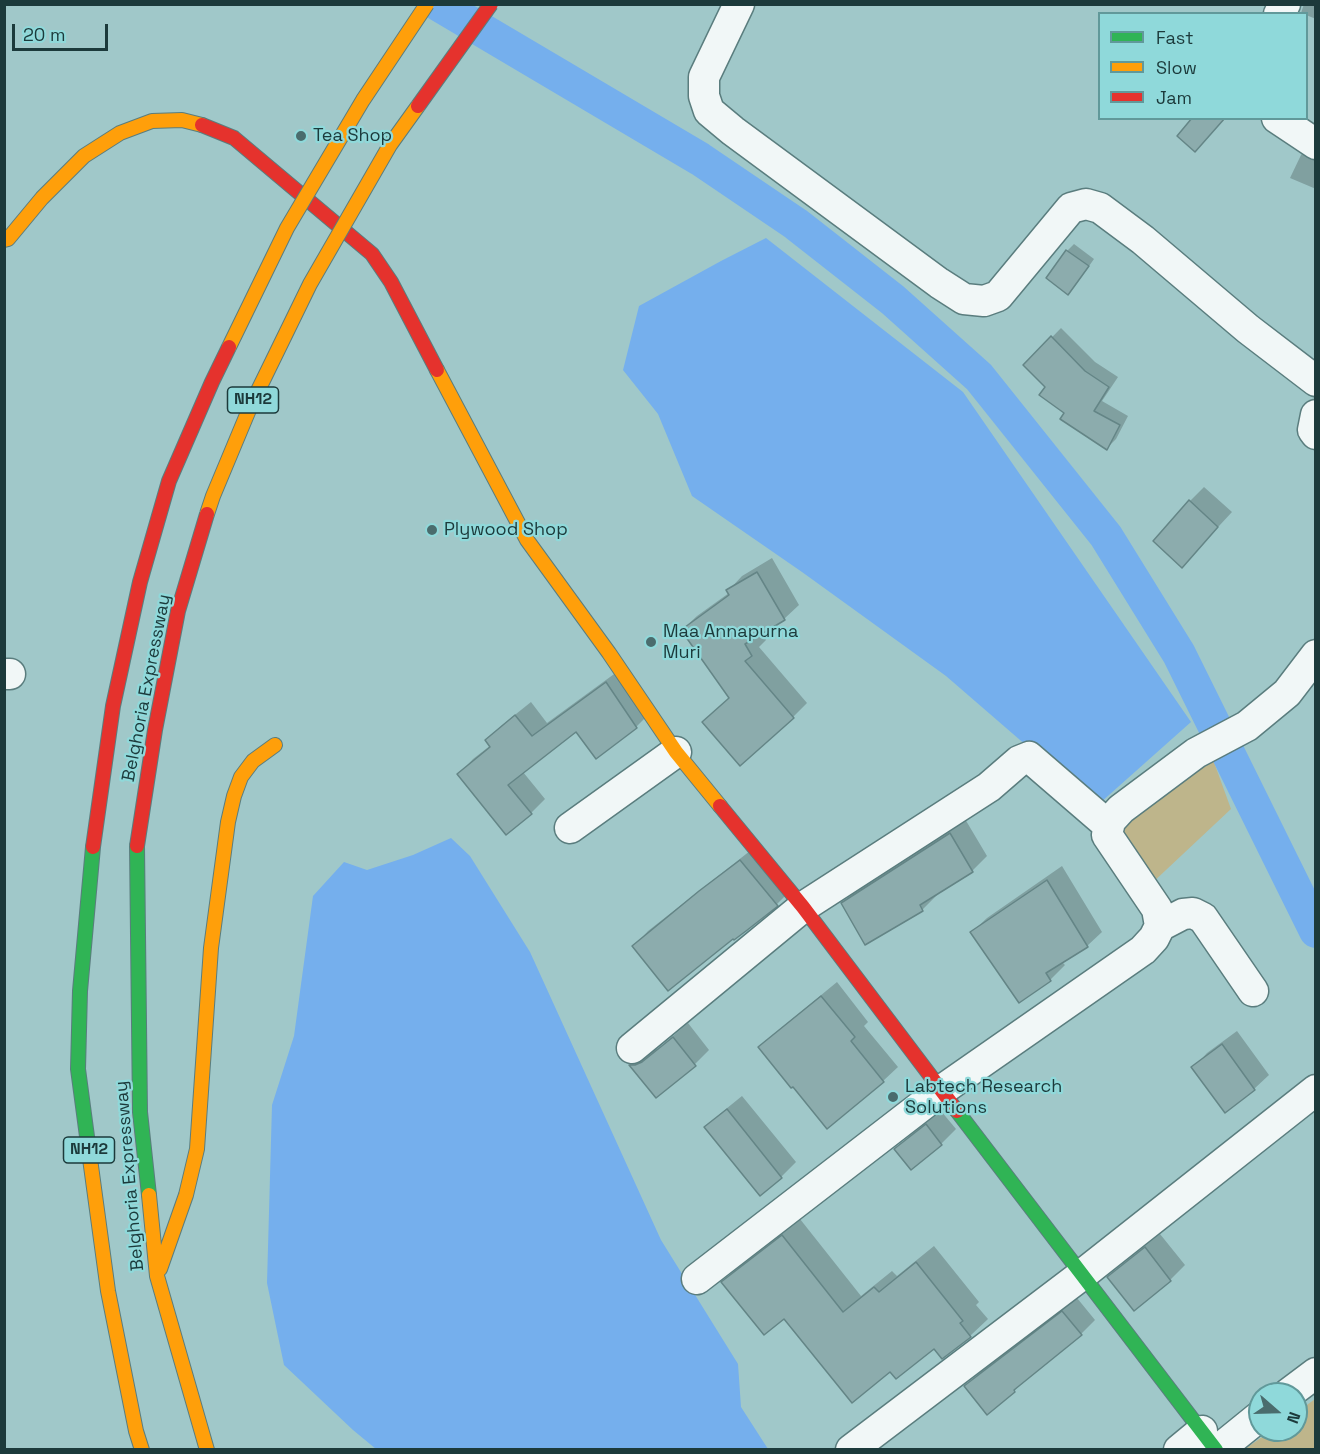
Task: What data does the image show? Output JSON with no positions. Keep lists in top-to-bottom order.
{
  "streets": {
    "main road": ["NH12", "Belghoria Expressway"]
  },
  "places": [
    "Tea Shop",
    "Plywood Shop",
    "Maa Annapurna Muri",
    "Labtech Research Solutions"
  ],
  "legend": ["Fast", "Slow", "Jam"],
  "scale_bar": "20 m",
  "north": "right"
}
